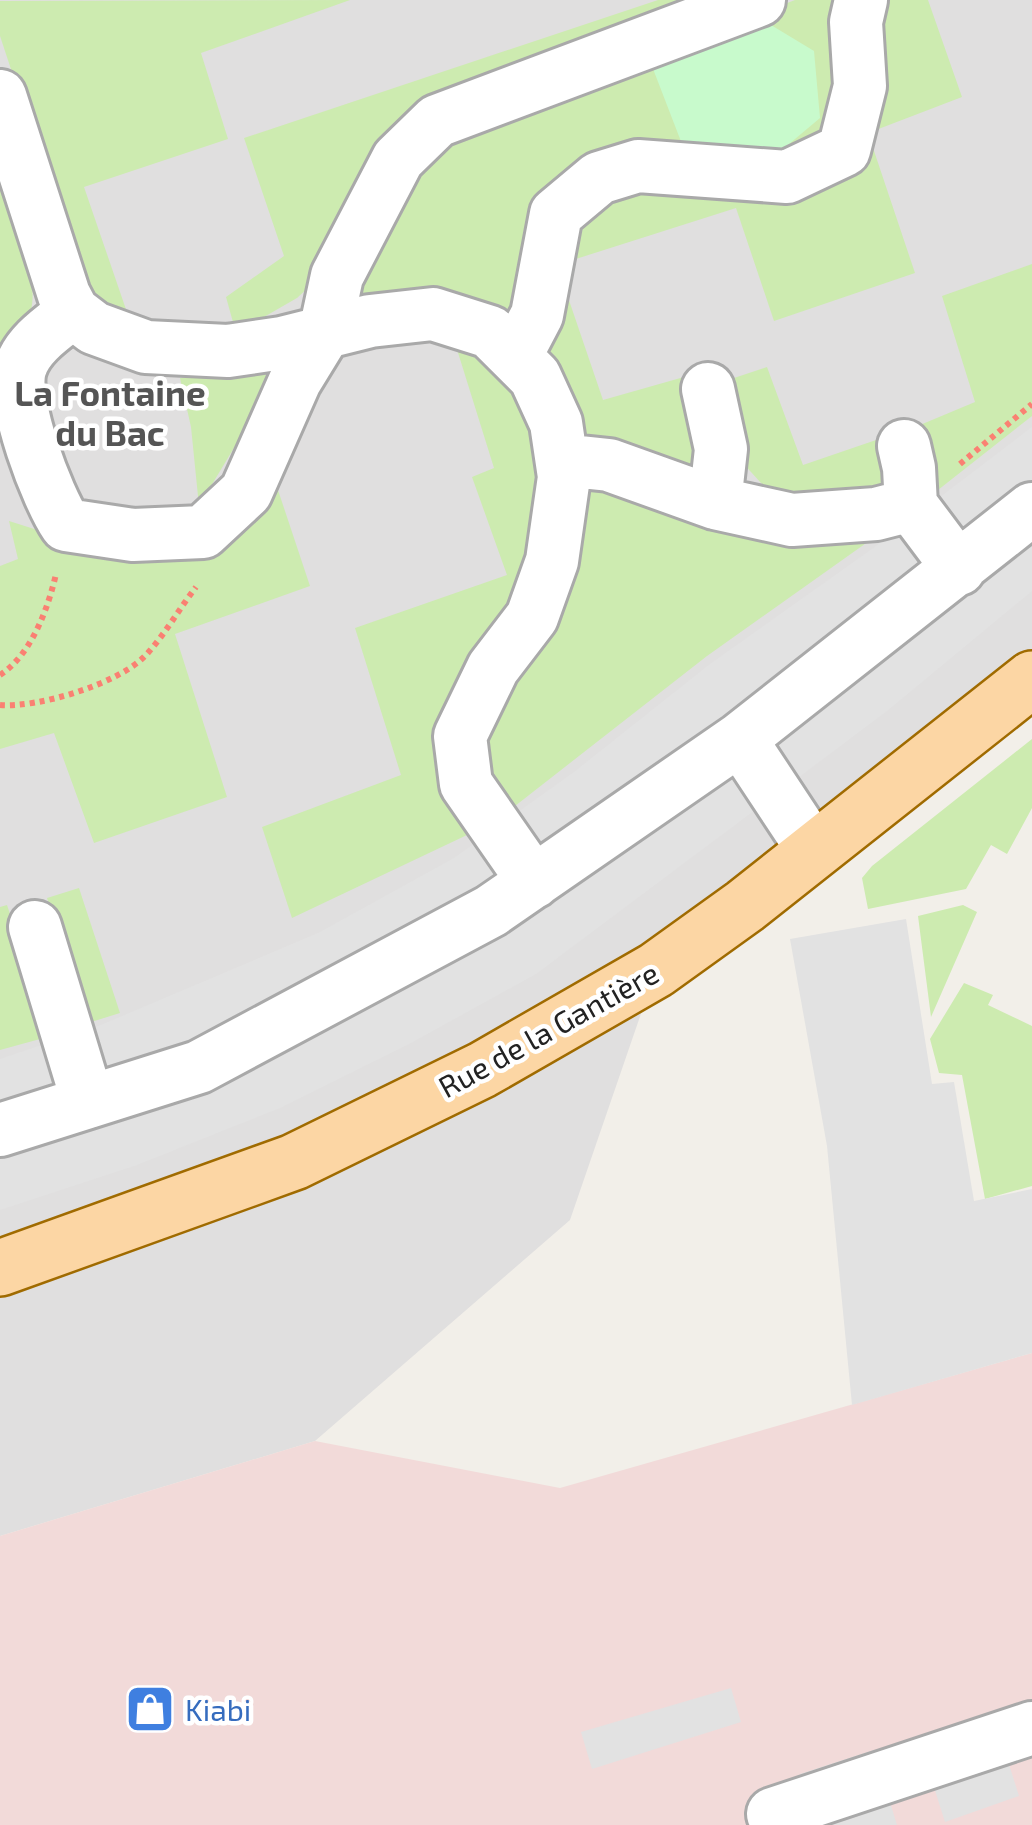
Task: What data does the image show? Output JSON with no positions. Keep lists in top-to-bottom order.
{
  "streets": {
    "main road": ["Rue de la Gantière"]
  },
  "districts": ["La Fontaine du Bac"],
  "places": {
    "shop": ["Kiabi"]
  }
}
